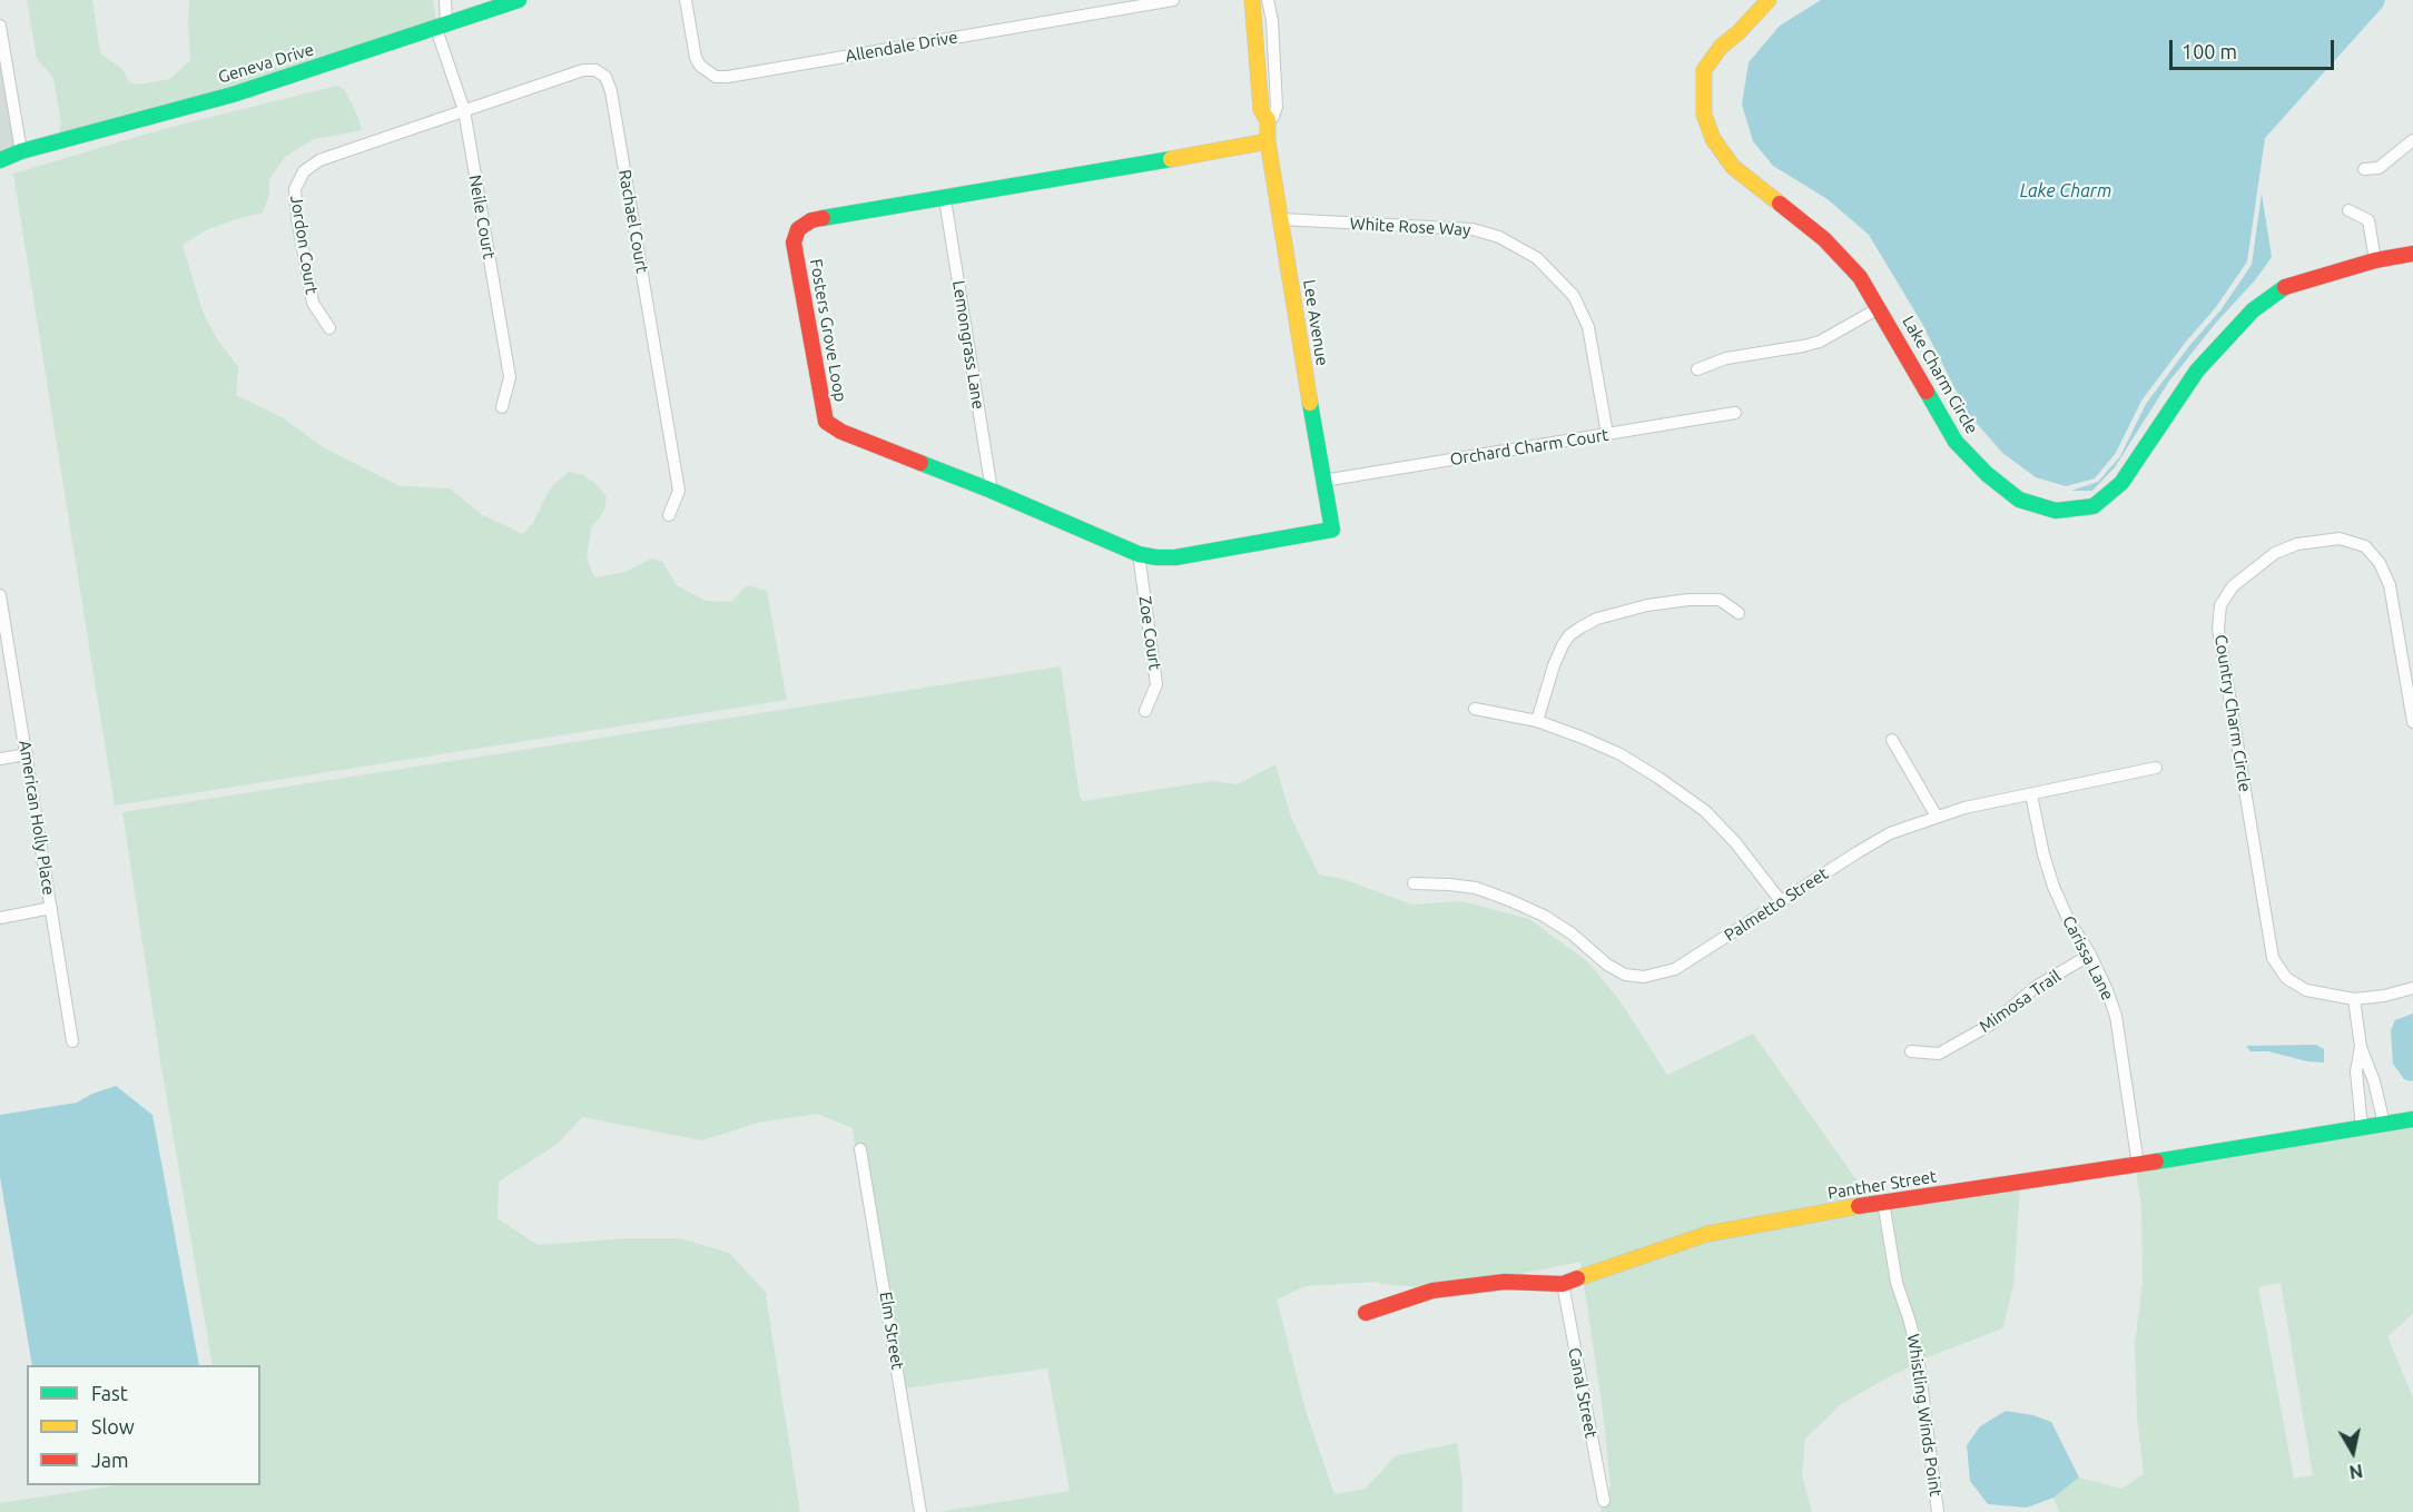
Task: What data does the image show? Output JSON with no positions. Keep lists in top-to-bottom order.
{
  "streets": {
    "street": [
      "Allendale Drive",
      "Geneva Drive",
      "Neile Court",
      "Rachael Court",
      "White Rose Way",
      "Jordon Court",
      "Lee Avenue",
      "Fosters Grove Loop",
      "Lemongrass Lane",
      "Lake Charm Circle",
      "Orchard Charm Court",
      "Zoe Court",
      "Country Charm Circle",
      "American Holly Place",
      "Palmetto Street",
      "Carissa Lane",
      "Mimosa Trail",
      "Panther Street",
      "Elm Street",
      "Canal Street",
      "Whistling Winds Point"
    ]
  },
  "crossings": [
    ["Geneva Drive", "Neile Court"],
    ["Neile Court", "Rachael Court"],
    ["Neile Court", "Jordon Court"],
    ["Rachael Court", "Jordon Court"],
    ["White Rose Way", "Lee Avenue"],
    ["White Rose Way", "Orchard Charm Court"],
    ["Lee Avenue", "Fosters Grove Loop"],
    ["Lee Avenue", "Orchard Charm Court"],
    ["Fosters Grove Loop", "Lemongrass Lane"],
    ["Fosters Grove Loop", "Zoe Court"],
    ["Palmetto Street", "Carissa Lane"],
    ["Carissa Lane", "Mimosa Trail"],
    ["Carissa Lane", "Panther Street"],
    ["Panther Street", "Canal Street"],
    ["Panther Street", "Whistling Winds Point"]
  ],
  "water": ["Lake Charm"],
  "legend": ["Fast", "Slow", "Jam"],
  "scale_bar": "100 m",
  "north": "bottom"
}
